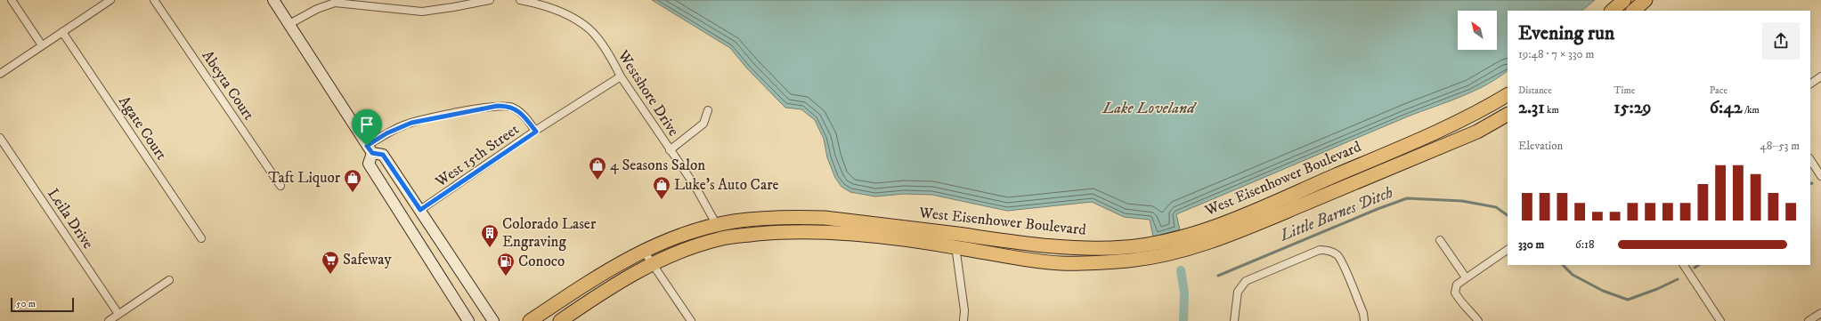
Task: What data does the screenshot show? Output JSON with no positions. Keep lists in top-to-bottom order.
{
  "streets": {
    "highway": ["West Eisenhower Boulevard"],
    "street": [
      "Abeyta Court",
      "Westshore Drive",
      "Agate Court",
      "West 15th Street",
      "Leila Drive"
    ]
  },
  "crossings": [
    ["Westshore Drive", "West 15th Street"],
    ["Westshore Drive", "West Eisenhower Boulevard"]
  ],
  "water": ["Lake Loveland", "Little Barnes Ditch"],
  "places": {
    "shop": ["4 Seasons Salon", "Taft Liquor", "Luke's Auto Care"],
    "building": ["Colorado Laser Engraving"],
    "supermarket": ["Safeway"],
    "fuel station": ["Conoco"]
  },
  "scale_bar": "50 m",
  "north": "top left",
  "page": {
    "heading": ["Evening run", "19:48 · 7 × 330 m"],
    "stats": [
      ["Distance", "2.31 km"],
      ["Time", "15:29"],
      ["Pace", "6:42 /km"]
    ],
    "chart": ["Elevation", "48–53 m"],
    "list": [
      {
        "name": "330 m",
        "note": "6:18"
      }
    ],
    "scale": "50 m"
  }
}
